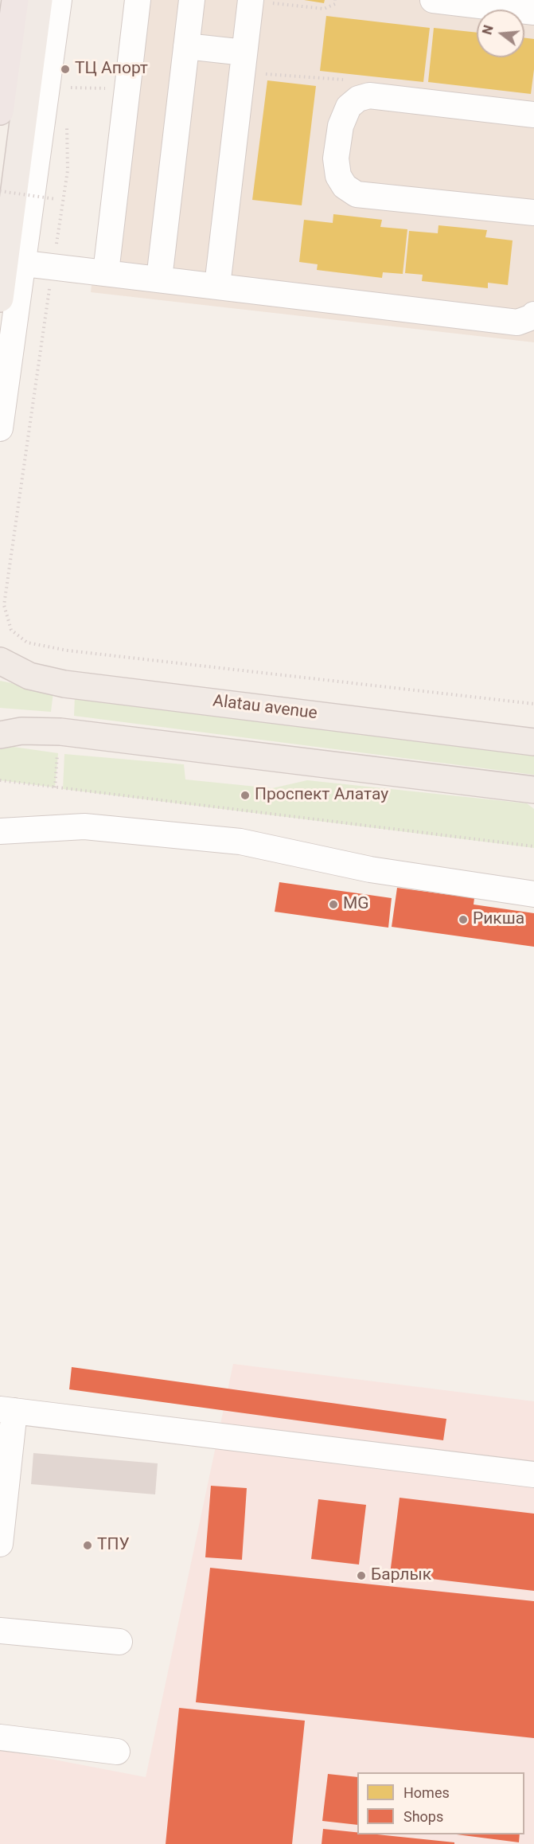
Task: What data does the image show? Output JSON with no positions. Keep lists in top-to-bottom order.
{
  "streets": {
    "main road": ["Alatau avenue"]
  },
  "places": [
    "ТЦ Апорт",
    "Проспект Алатау",
    "MG",
    "Рикша",
    "ТПУ",
    "Барлык"
  ],
  "legend": ["Homes", "Shops"],
  "north": "left"
}
